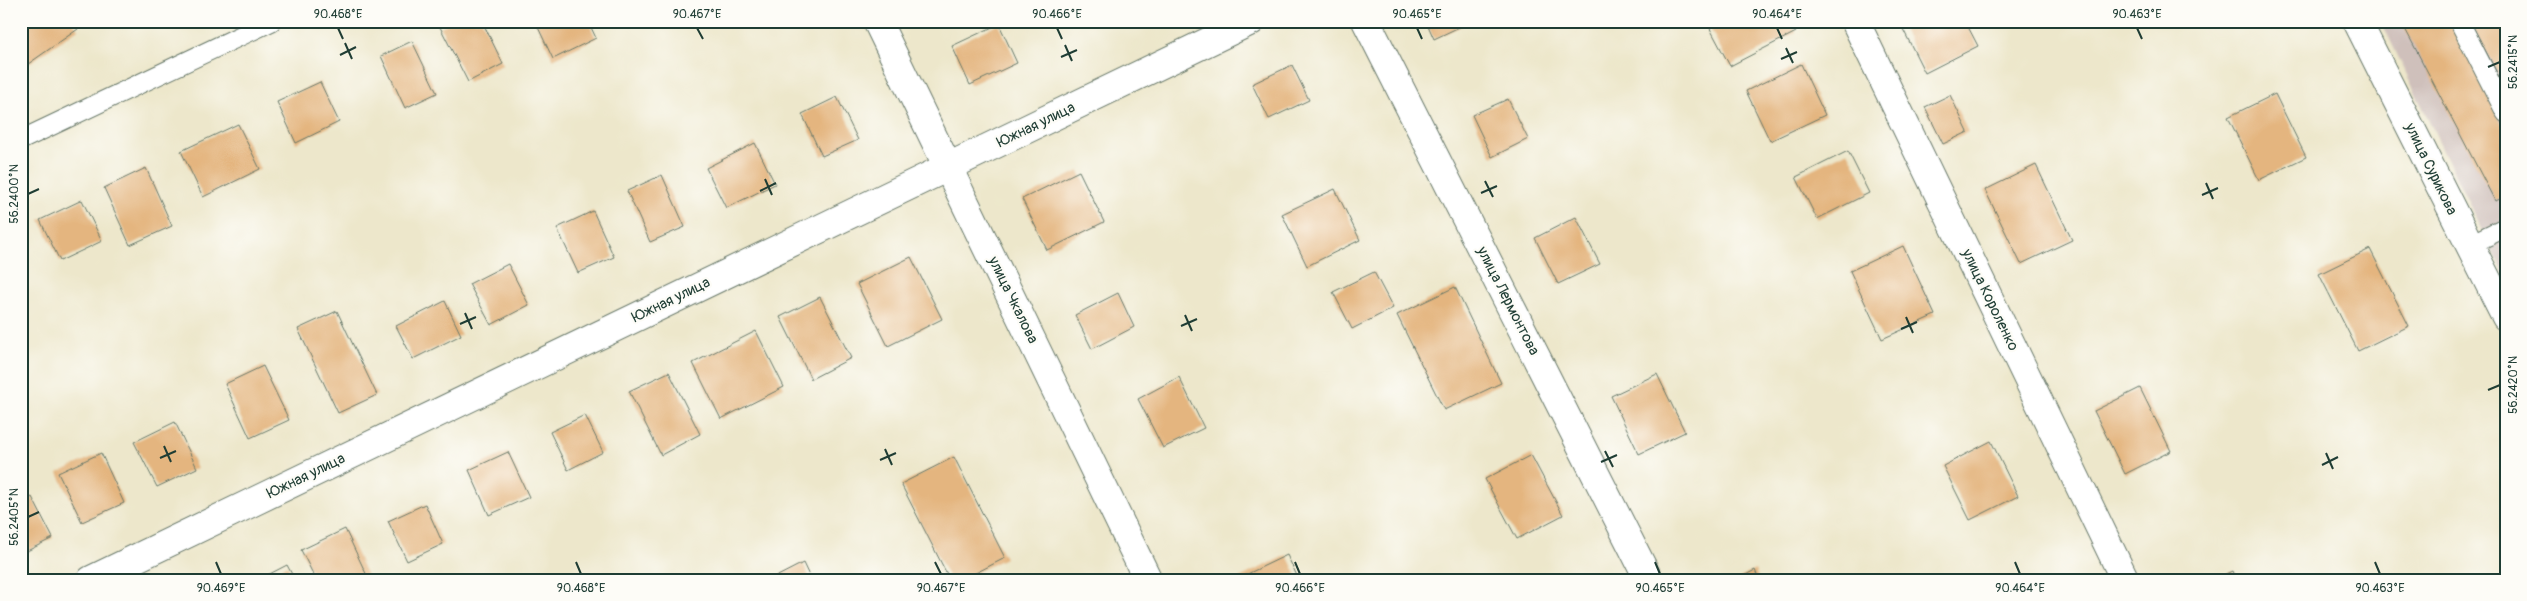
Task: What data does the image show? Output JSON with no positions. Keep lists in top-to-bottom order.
{
  "streets": {
    "street": [
      "Южная улица",
      "улица Сурикова",
      "улица Чкалова",
      "улица Короленко",
      "улица Лермонтова"
    ]
  },
  "crossings": [
    ["Южная улица", "улица Чкалова"]
  ],
  "coordinates": [
    "90.468°E",
    "90.467°E",
    "90.466°E",
    "90.465°E",
    "90.464°E",
    "90.463°E",
    "56.2415°N",
    "56.2400°N",
    "56.2420°N",
    "56.2405°N",
    "90.469°E"
  ]
}
